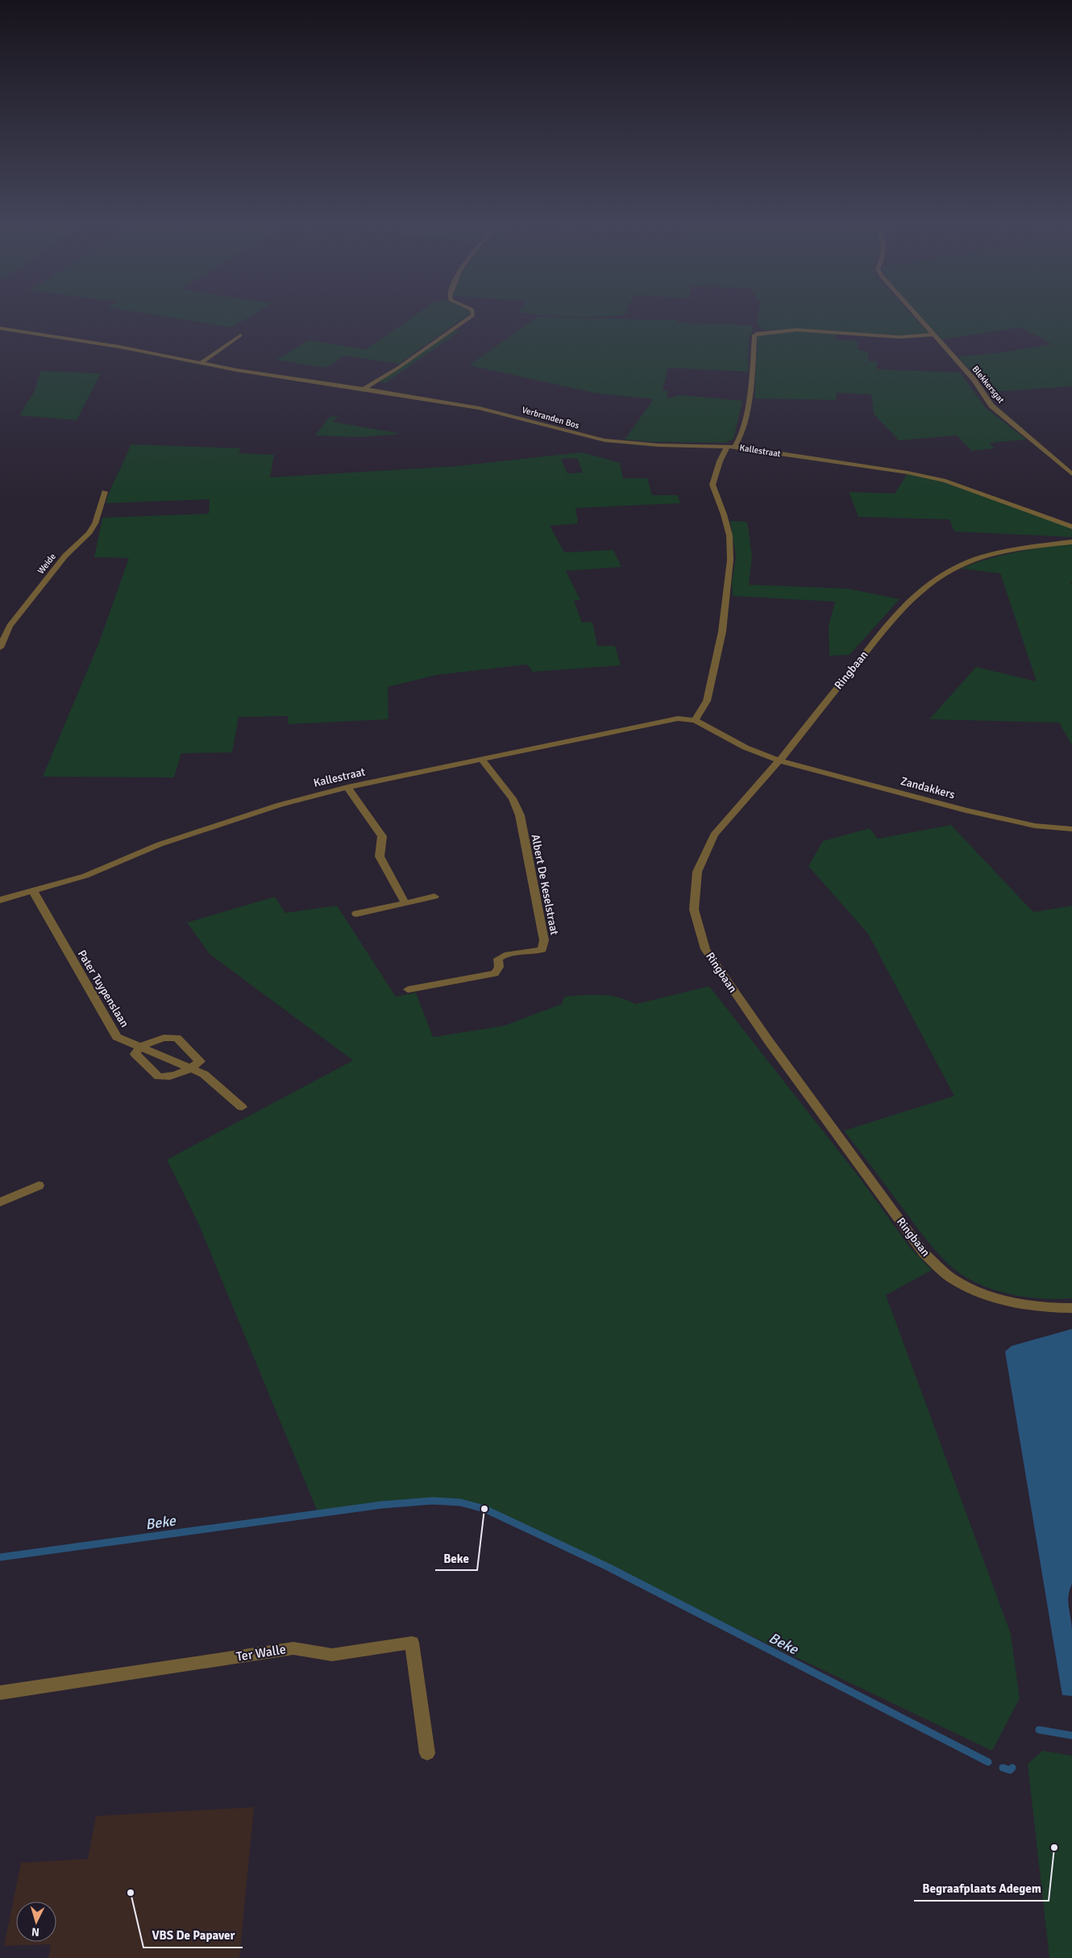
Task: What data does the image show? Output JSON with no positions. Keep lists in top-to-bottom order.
{
  "streets": {
    "street": [
      "Blekkersgat",
      "Verbranden Bos",
      "Kallestraat",
      "Weide",
      "Ringbaan",
      "Zandakkers",
      "Albert De Keselstraat",
      "Pater Tuypenslaan",
      "Ter Walle"
    ]
  },
  "crossings": [
    ["Blekkersgat", "Kallestraat"],
    ["Verbranden Bos", "Kallestraat"],
    ["Kallestraat", "Ringbaan"],
    ["Kallestraat", "Zandakkers"],
    ["Kallestraat", "Albert De Keselstraat"],
    ["Kallestraat", "Pater Tuypenslaan"],
    ["Ringbaan", "Zandakkers"]
  ],
  "water": ["Beke"],
  "places": ["Beke", "Begraafplaats Adegem", "VBS De Papaver"],
  "north": "bottom"
}
